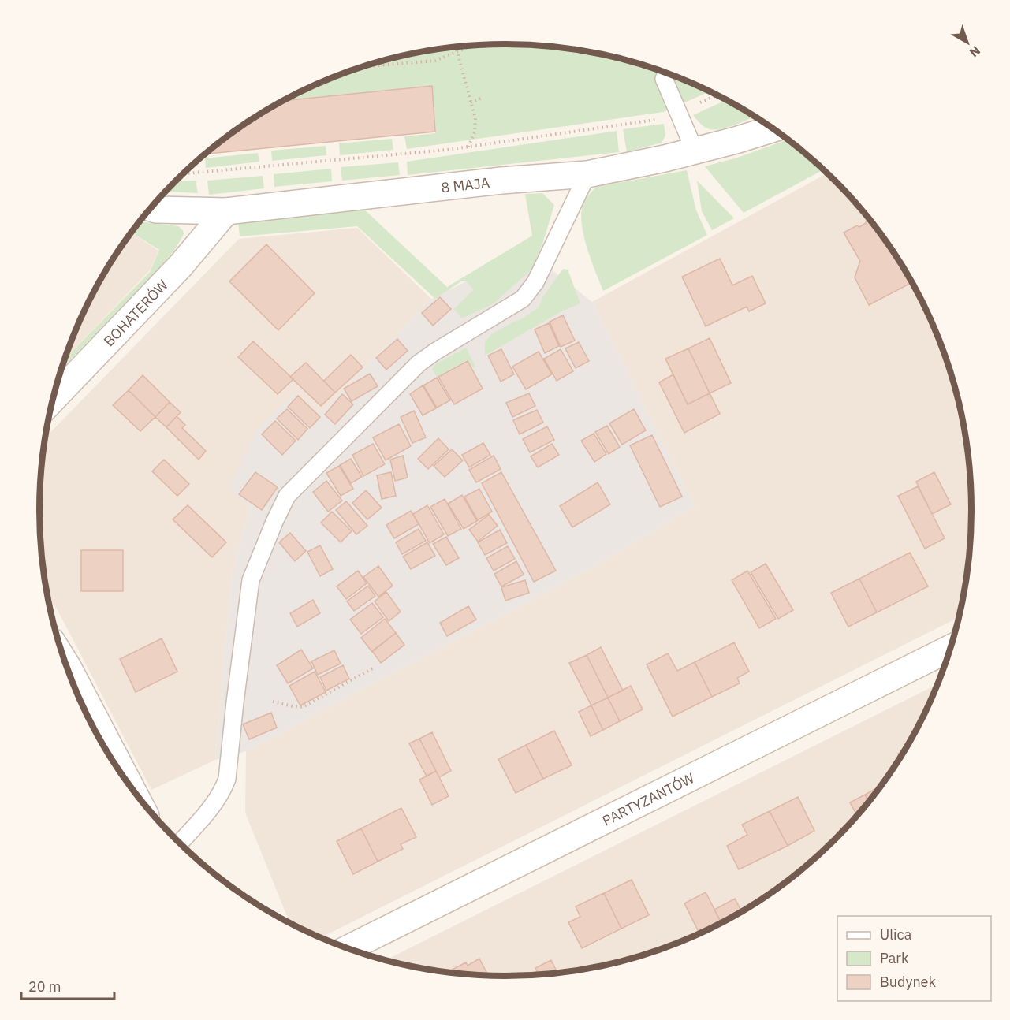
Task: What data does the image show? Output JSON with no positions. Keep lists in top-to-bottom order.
{
  "streets": {
    "street": ["8 MAJA", "BOHATERÓW", "PARTYZANTÓW"]
  },
  "crossings": [
    ["8 MAJA", "BOHATERÓW"]
  ],
  "legend": ["Ulica", "Park", "Budynek"],
  "scale_bar": "20 m",
  "north": "bottom right"
}
